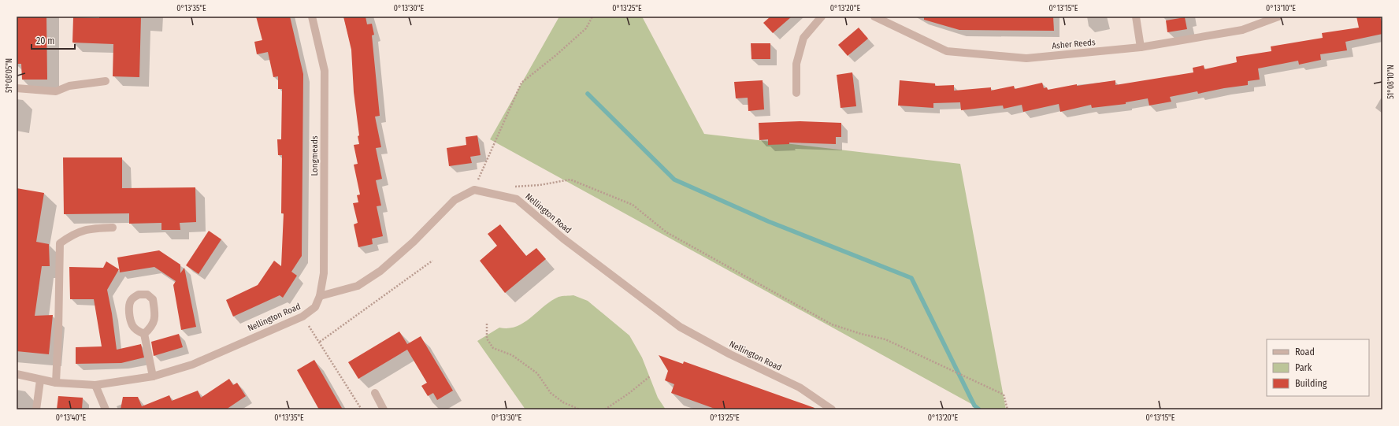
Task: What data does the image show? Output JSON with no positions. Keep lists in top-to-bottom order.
{
  "streets": {
    "street": ["Asher Reeds", "Longmeads", "Nellington Road"]
  },
  "crossings": [
    ["Longmeads", "Nellington Road"]
  ],
  "legend": ["Road", "Park", "Building"],
  "scale_bar": "20 m",
  "coordinates": [
    "0°13'35\"E",
    "0°13'30\"E",
    "0°13'25\"E",
    "0°13'20\"E",
    "0°13'15\"E",
    "0°13'10\"E",
    "51°08'05\"N",
    "51°08'10\"N",
    "0°13'40\"E"
  ]
}
